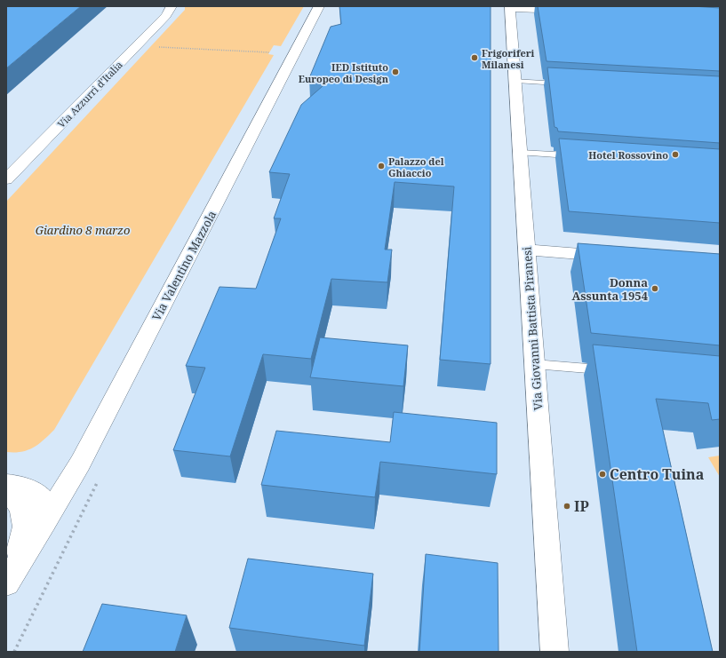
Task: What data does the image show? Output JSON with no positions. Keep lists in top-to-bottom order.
{
  "streets": {
    "street": ["Via Azzurri d'Italia", "Via Valentino Mazzola", "Via Giovanni Battista Piranesi"]
  },
  "parks": ["Giardino 8 marzo"],
  "places": [
    "Frigoriferi Milanesi",
    "IED Istituto Europeo di Design",
    "Hotel Rossovino",
    "Palazzo del Ghiaccio",
    "Donna Assunta 1954",
    "Centro Tuina",
    "IP"
  ]
}
